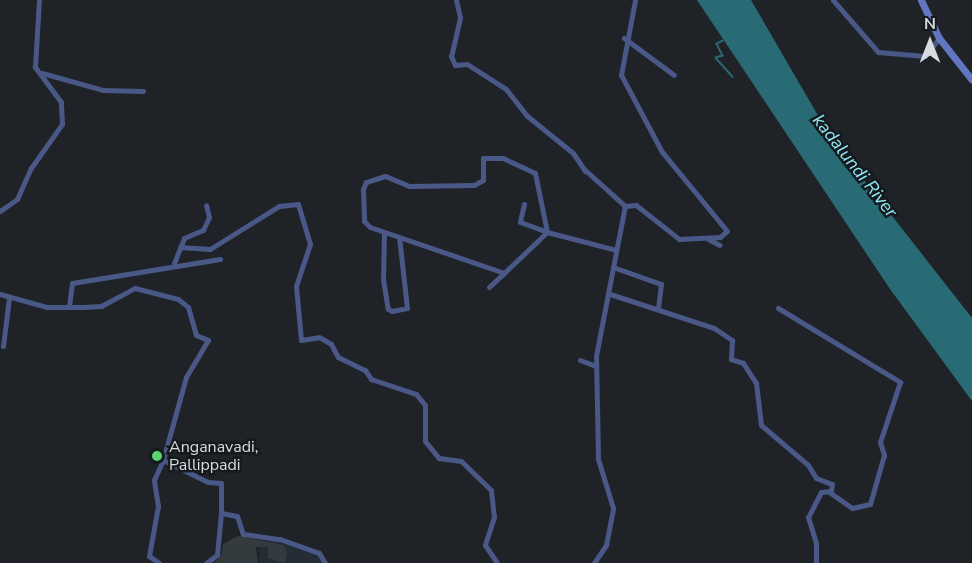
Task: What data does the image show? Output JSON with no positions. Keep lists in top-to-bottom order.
{
  "water": ["kadalundi River"],
  "places": ["Anganavadi, Pallippadi"],
  "north": "top"
}
